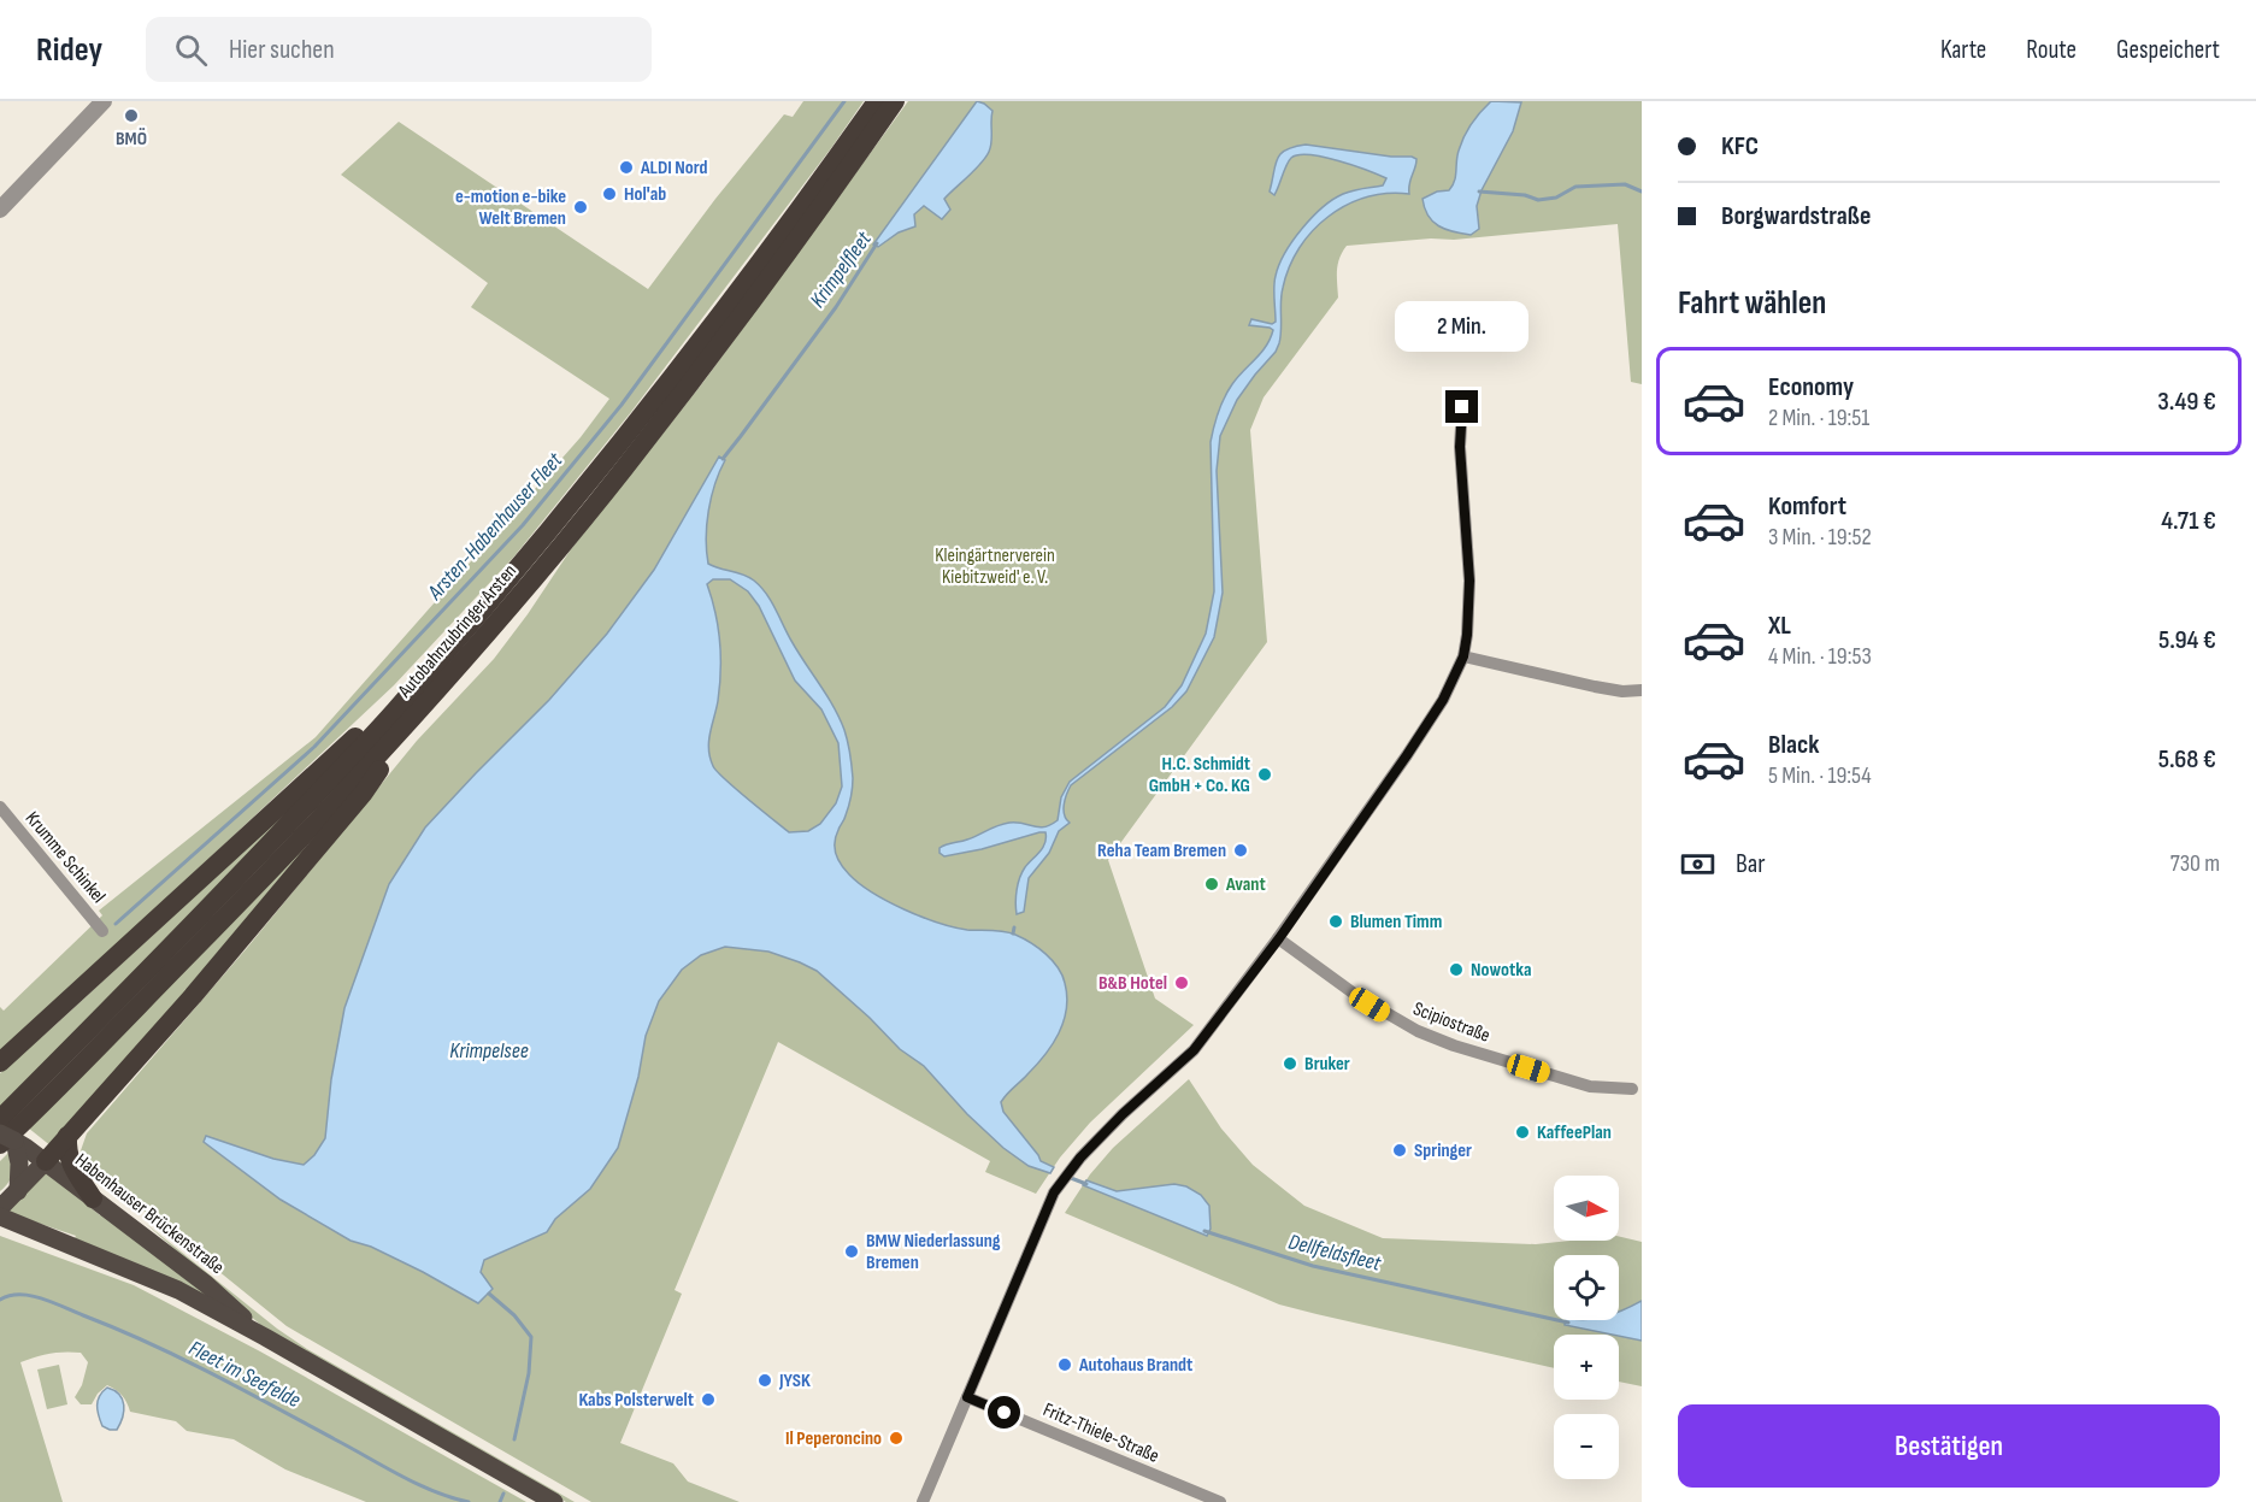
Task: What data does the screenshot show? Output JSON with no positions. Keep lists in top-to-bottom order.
{
  "streets": {
    "highway": ["Autobahnzubringer Arsten"],
    "main road": ["Habenhauser Brückenstraße"],
    "street": ["Krumme Schinkel", "Scipiostraße", "Fritz-Thiele-Straße"]
  },
  "crossings": [
    ["Autobahnzubringer Arsten", "Habenhauser Brückenstraße"]
  ],
  "water": [
    "Krimpelfleet",
    "Arsten-Habenhauser Fleet",
    "Krimpelsee",
    "Dellfeldsfleet",
    "Fleet im Seefelde"
  ],
  "parks": ["Kleingärtnerverein Kiebitzweid' e. V."],
  "places": [
    "BMÖ",
    "ALDI Nord",
    "Hol'ab",
    "e-motion e-bike Welt Bremen",
    "H.C. Schmidt GmbH + Co. KG",
    "Reha Team Bremen",
    "Avant",
    "Blumen Timm",
    "Nowotka",
    "B&B Hotel",
    "Bruker",
    "KaffeePlan",
    "Springer",
    "BMW Niederlassung Bremen",
    "Autohaus Brandt",
    "JYSK",
    "Kabs Polsterwelt",
    "Il Peperoncino"
  ],
  "north": "right",
  "page": {
    "header": "Ridey",
    "search": "Hier suchen",
    "nav": ["Karte", "Route", "Gespeichert"],
    "banner": ["KFC", "Borgwardstraße"],
    "heading": "Fahrt wählen",
    "bubble": "2 Min.",
    "list": [
      {
        "name": "Economy",
        "note": "2 Min. · 19:51",
        "value": "3.49 €"
      },
      {
        "name": "Komfort",
        "note": "3 Min. · 19:52",
        "value": "4.71 €"
      },
      {
        "name": "XL",
        "note": "4 Min. · 19:53",
        "value": "5.94 €"
      },
      {
        "name": "Black",
        "note": "5 Min. · 19:54",
        "value": "5.68 €"
      }
    ],
    "pay": ["Bar", "730 m"],
    "map_buttons": ["+", "−"],
    "buttons": "Bestätigen"
  }
}
